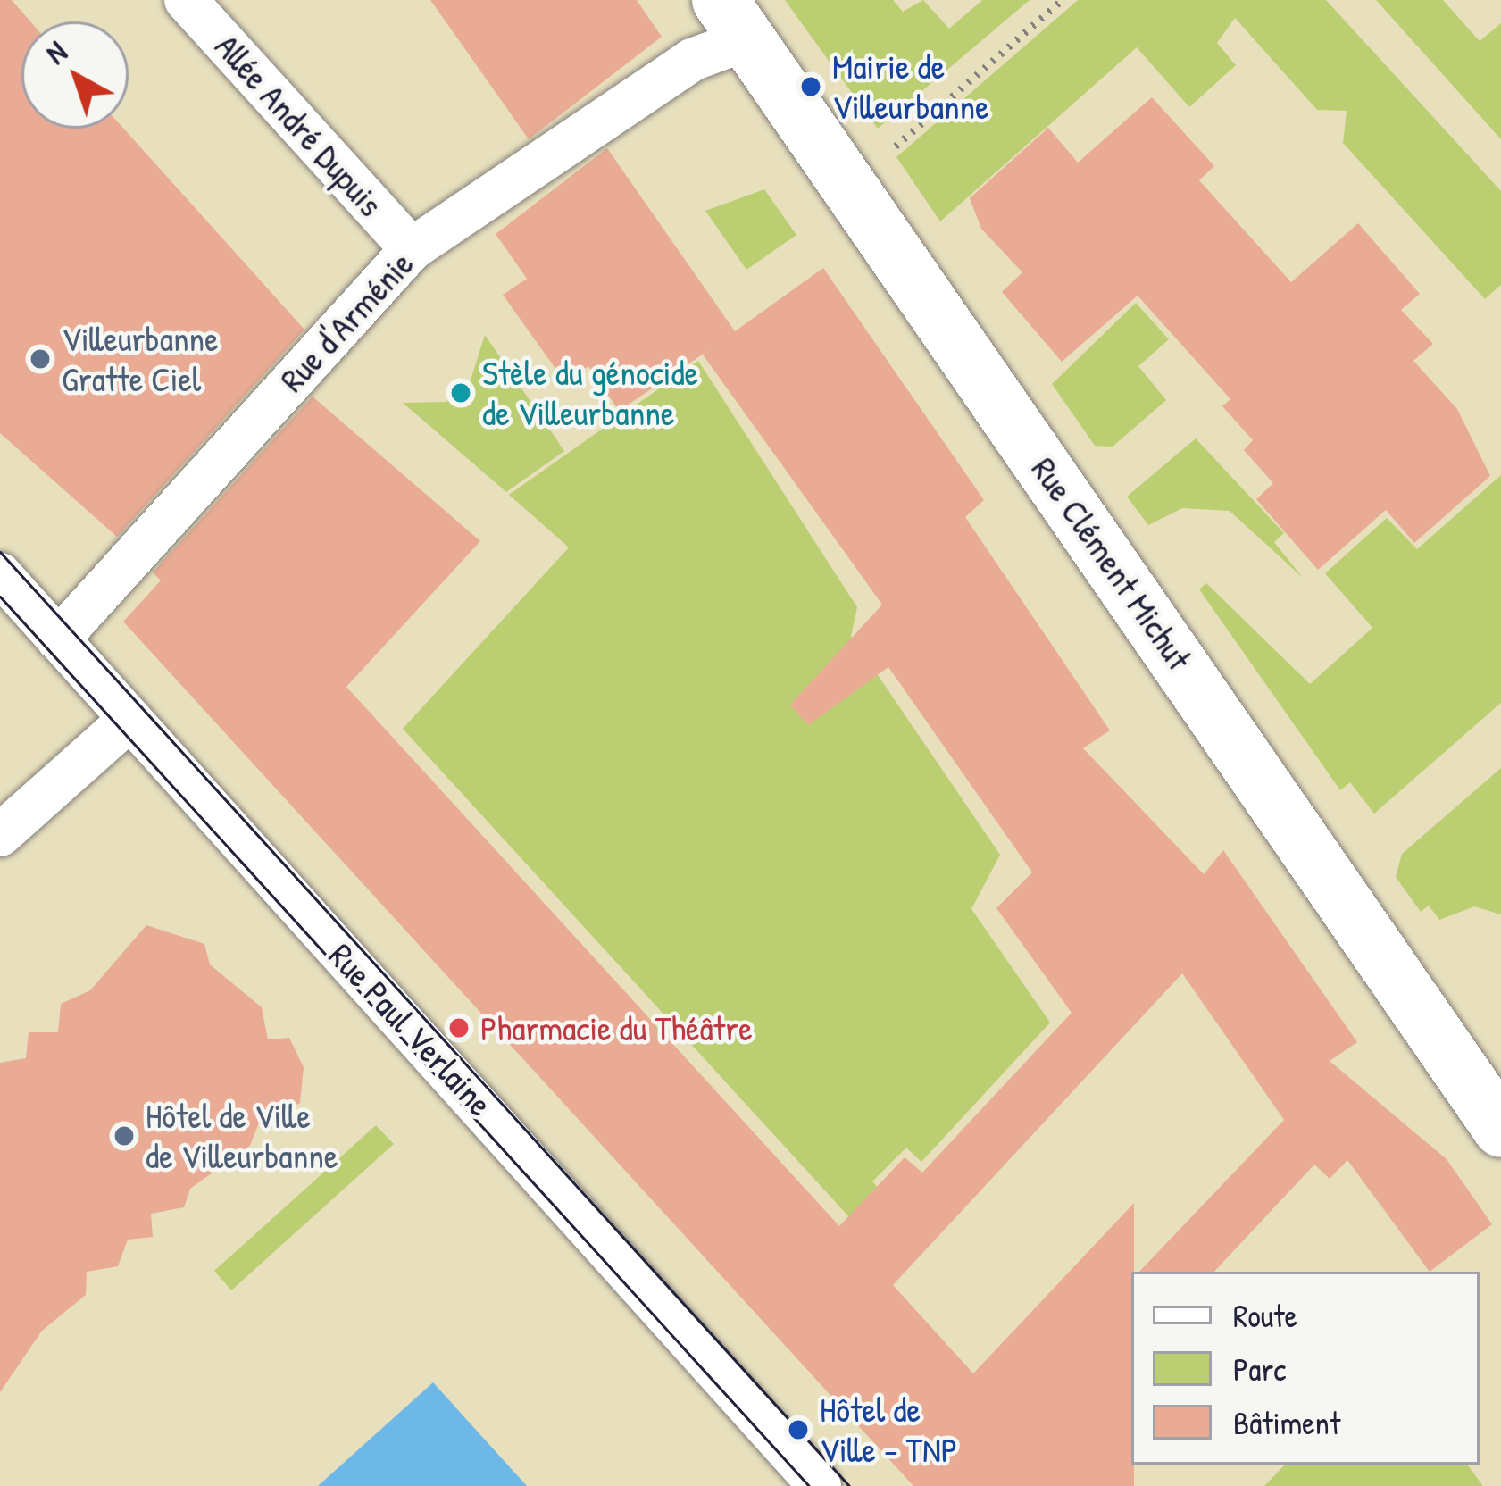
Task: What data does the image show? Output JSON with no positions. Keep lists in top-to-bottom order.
{
  "streets": {
    "street": [
      "Allée André Dupuis",
      "Rue d'Arménie",
      "Rue Clément Michut",
      "Rue Paul Verlaine"
    ]
  },
  "crossings": [
    ["Allée André Dupuis", "Rue d'Arménie"],
    ["Rue d'Arménie", "Rue Clément Michut"],
    ["Rue d'Arménie", "Rue Paul Verlaine"]
  ],
  "places": [
    "Mairie de Villeurbanne",
    "Villeurbanne Gratte Ciel",
    "Stèle du génocide de Villeurbanne",
    "Pharmacie du Théâtre",
    "Hôtel de Ville de Villeurbanne",
    "Hôtel de Ville - TNP"
  ],
  "legend": ["Route", "Parc", "Bâtiment"],
  "north": "top left"
}
